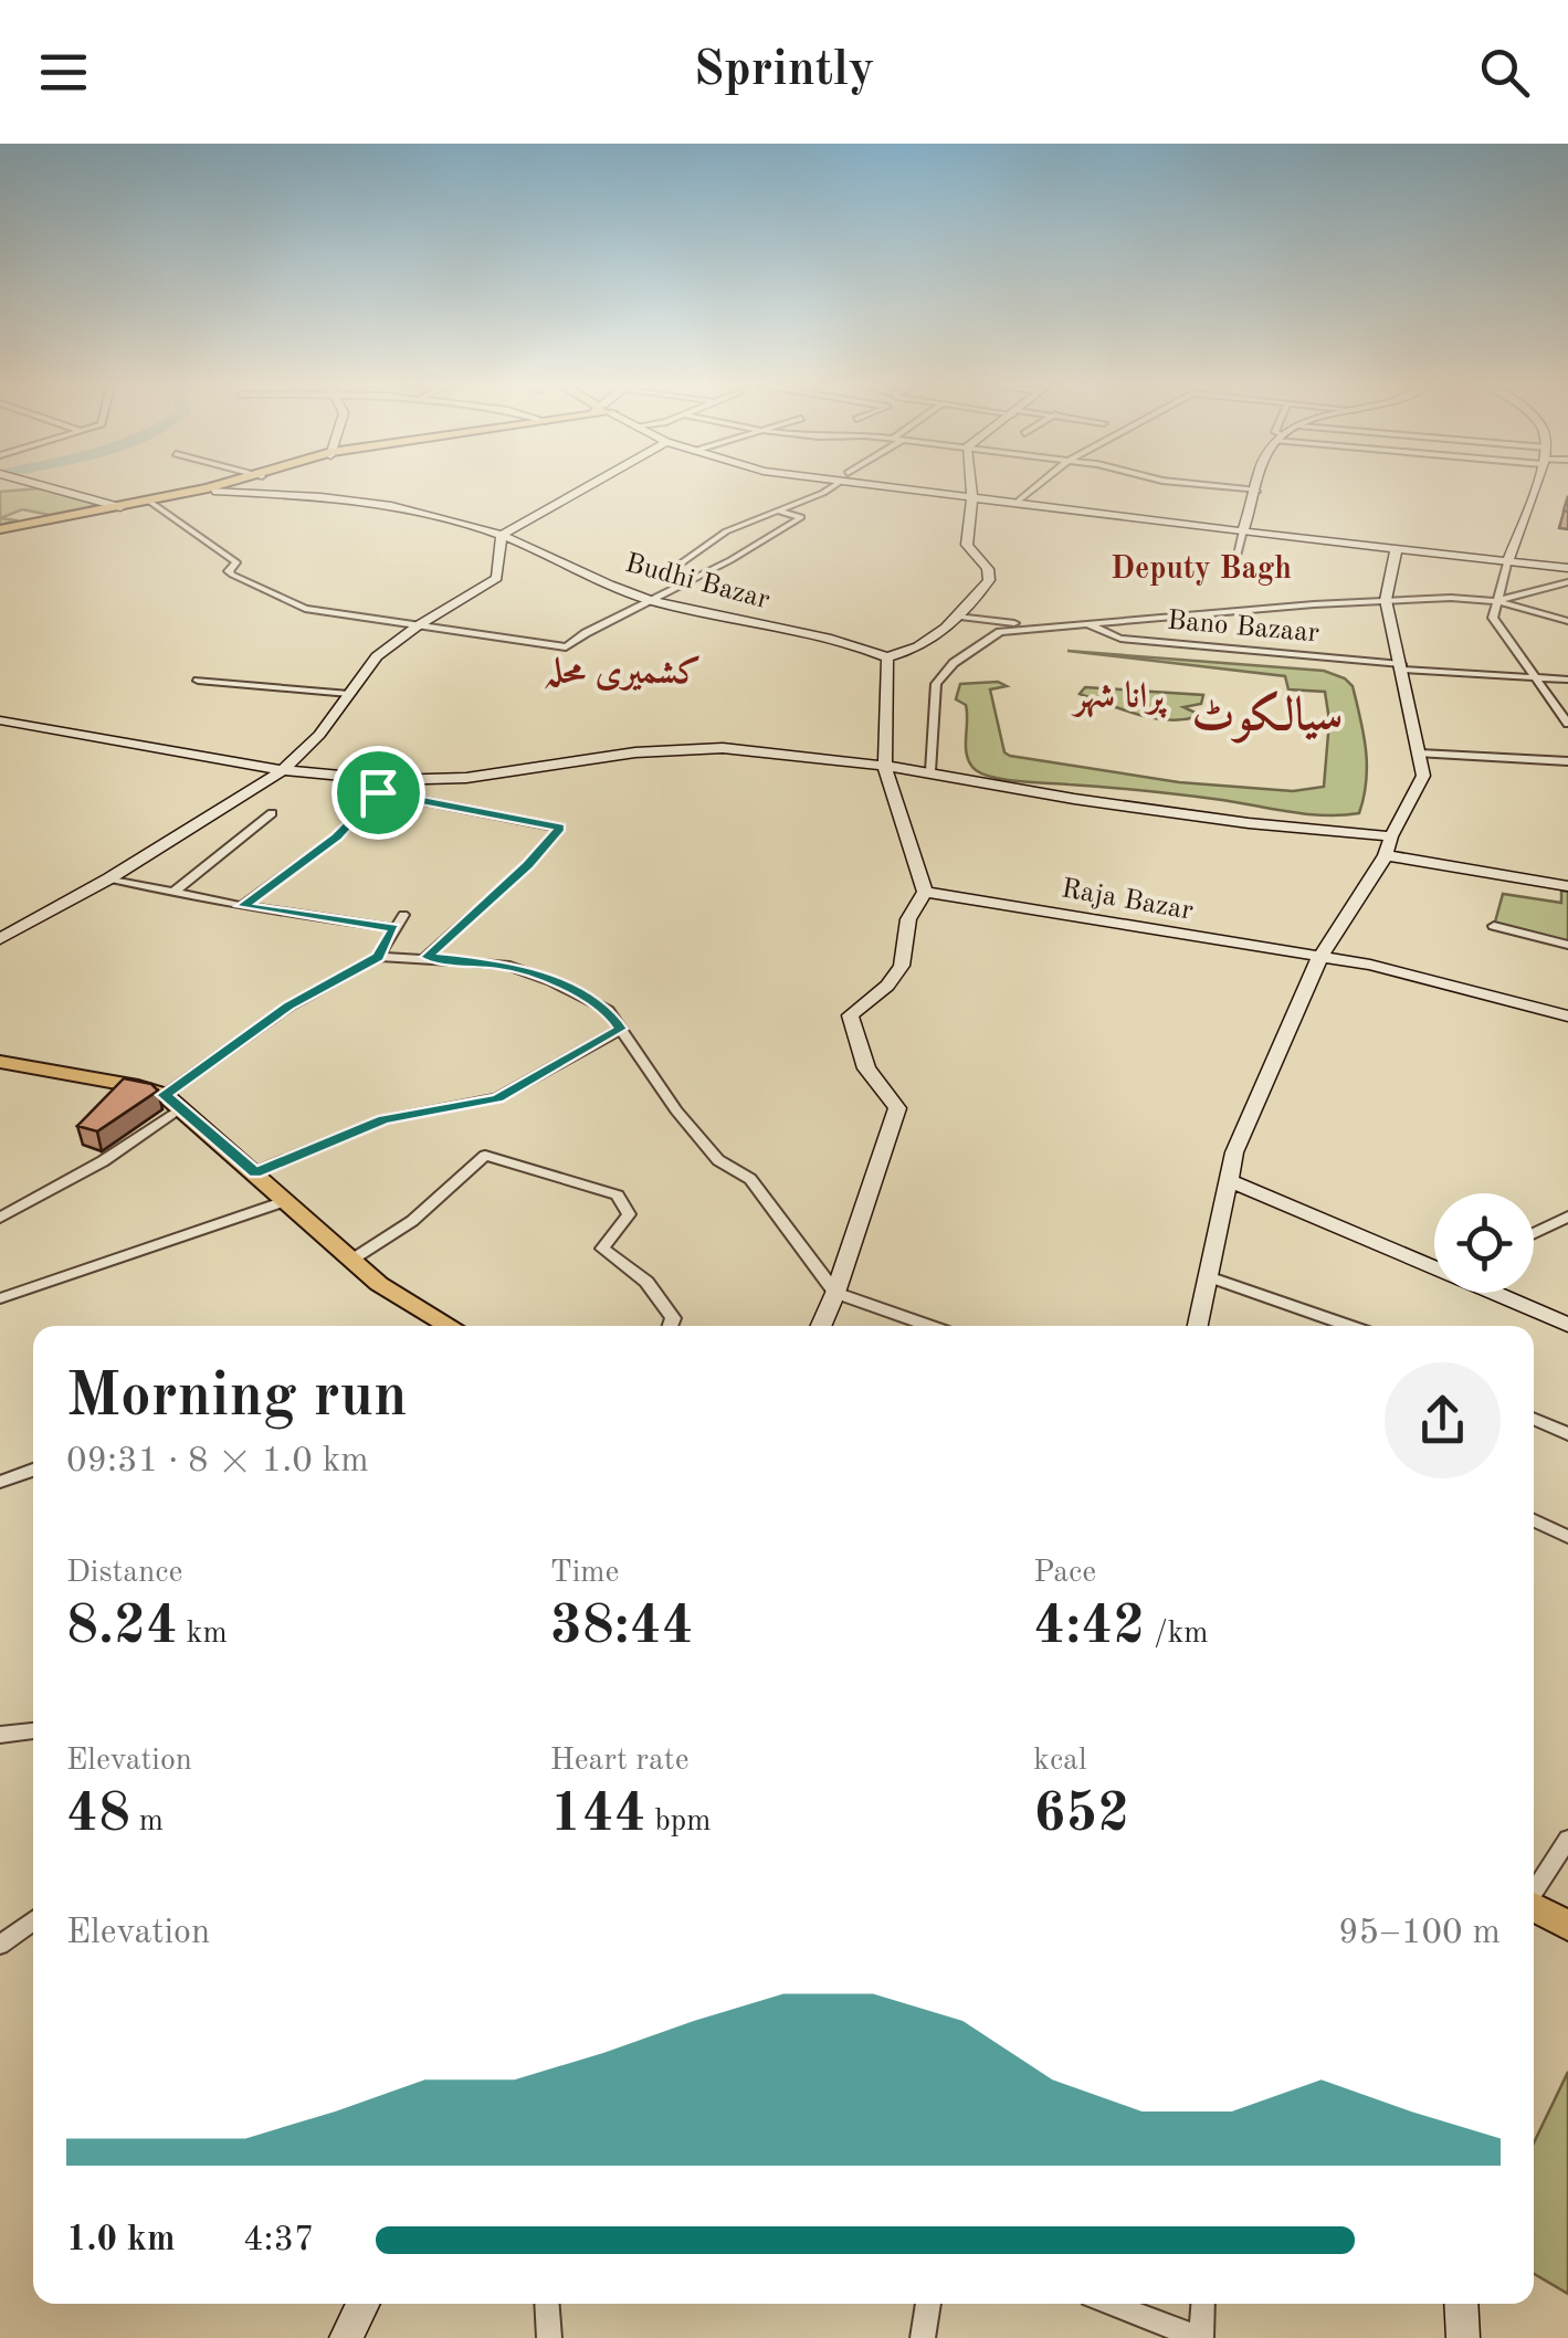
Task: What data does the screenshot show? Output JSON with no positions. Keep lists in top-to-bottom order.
{
  "streets": {
    "street": ["Budhi Bazar", "Bano Bazaar", "Raja Bazar"]
  },
  "districts": [
    "Deputy Bagh",
    "کشمیری محلہ",
    "پرانا شہر",
    "سیالکوٹ"
  ],
  "page": {
    "header": "Sprintly",
    "heading": ["Morning run", "09:31 · 8 × 1.0 km"],
    "stats": [
      ["Distance", "8.24 km"],
      ["Time", "38:44"],
      ["Pace", "4:42 /km"],
      ["Elevation", "48 m"],
      ["Heart rate", "144 bpm"],
      ["kcal", "652"]
    ],
    "chart": ["Elevation", "95–100 m"],
    "list": [
      {
        "name": "1.0 km",
        "note": "4:37"
      }
    ]
  }
}
